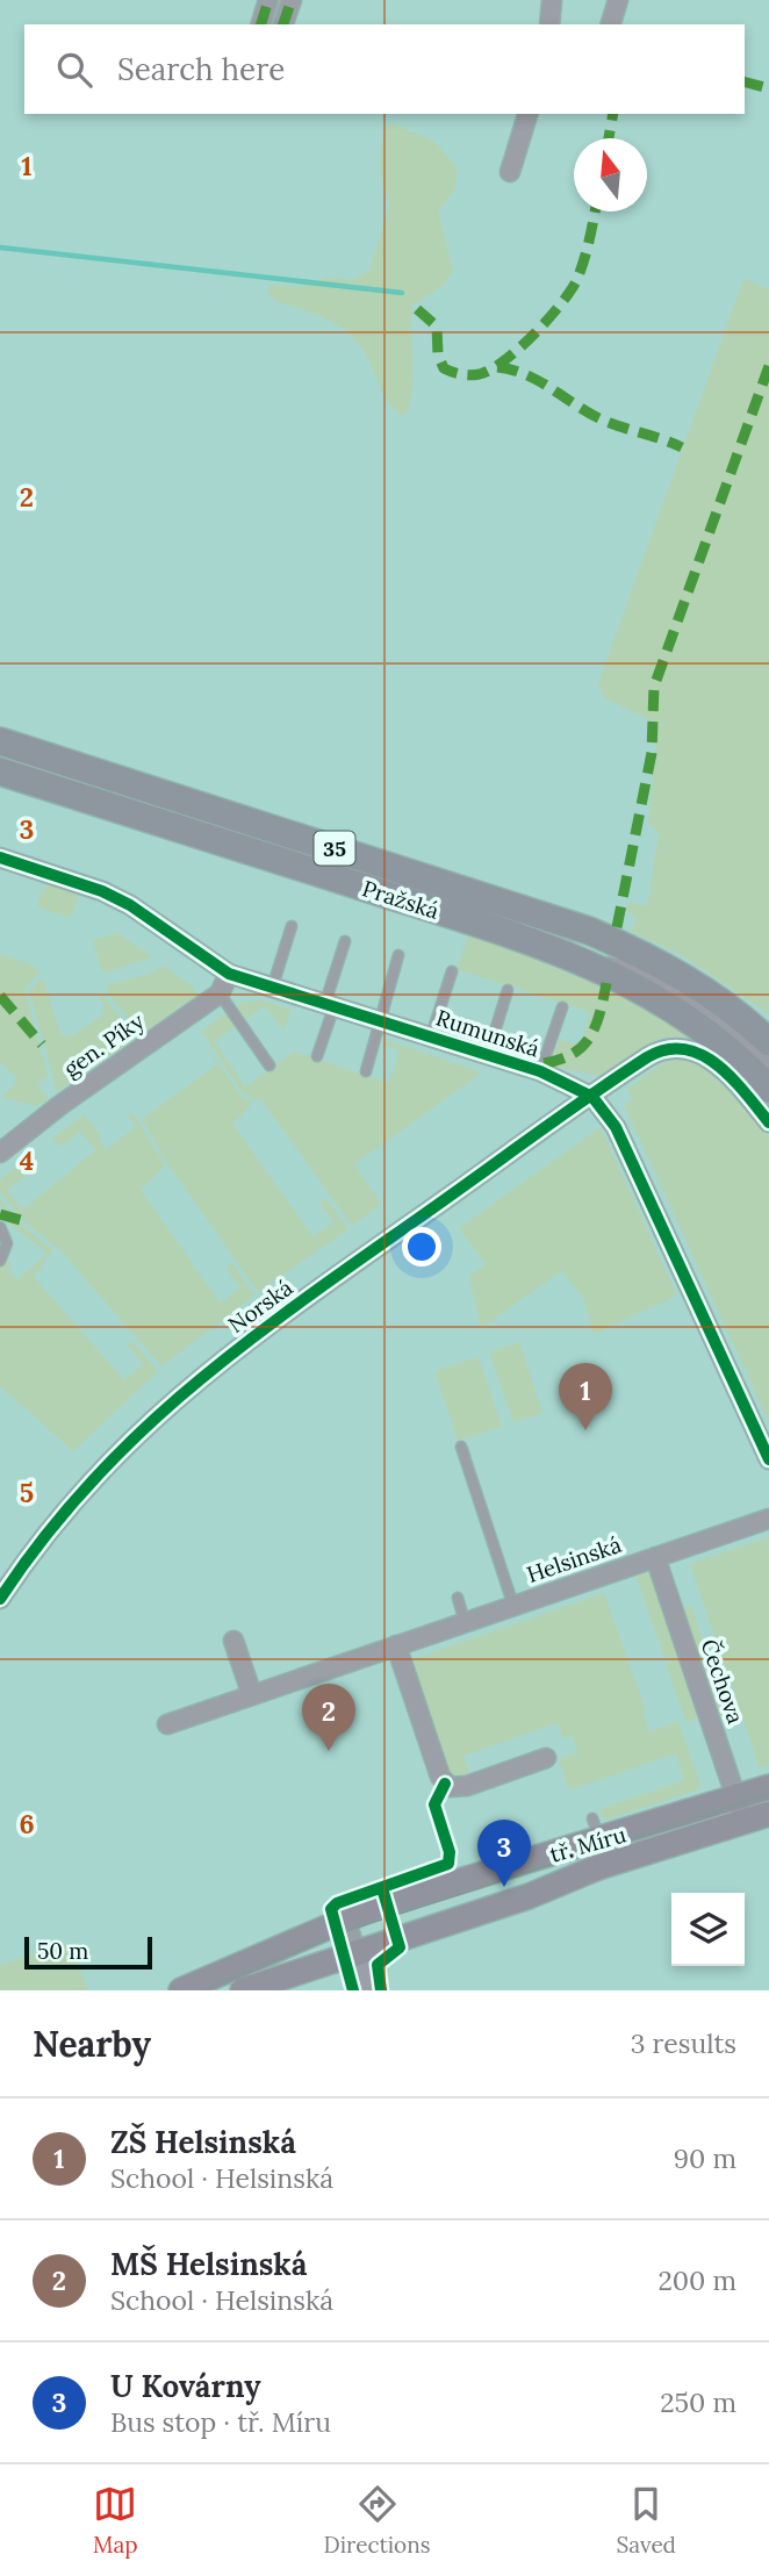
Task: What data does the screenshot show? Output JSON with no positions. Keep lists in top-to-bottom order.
{
  "streets": {
    "main road": ["35", "Pražská", "tř. Míru"],
    "street": [
      "Rumunská",
      "gen. Píky",
      "Norská",
      "Helsinská",
      "Čechova"
    ]
  },
  "crossings": [
    ["Rumunská", "Norská"],
    ["Helsinská", "Čechova"],
    ["Čechova", "tř. Míru"]
  ],
  "scale_bar": "50 m",
  "north": "top",
  "page": {
    "search": "Search here",
    "pins": ["1", "2", "3"],
    "scale": "50 m",
    "heading": ["Nearby", "3 results"],
    "list": [
      {
        "mark": "1",
        "name": "ZŠ Helsinská",
        "note": "School · Helsinská",
        "value": "90 m"
      },
      {
        "mark": "2",
        "name": "MŠ Helsinská",
        "note": "School · Helsinská",
        "value": "200 m"
      },
      {
        "mark": "3",
        "name": "U Kovárny",
        "note": "Bus stop · tř. Míru",
        "value": "250 m"
      }
    ],
    "nav": ["Map", "Directions", "Saved"]
  },
  "grid": {
    "rows": [
      "1",
      "2",
      "3",
      "4",
      "5",
      "6"
    ]
  }
}
